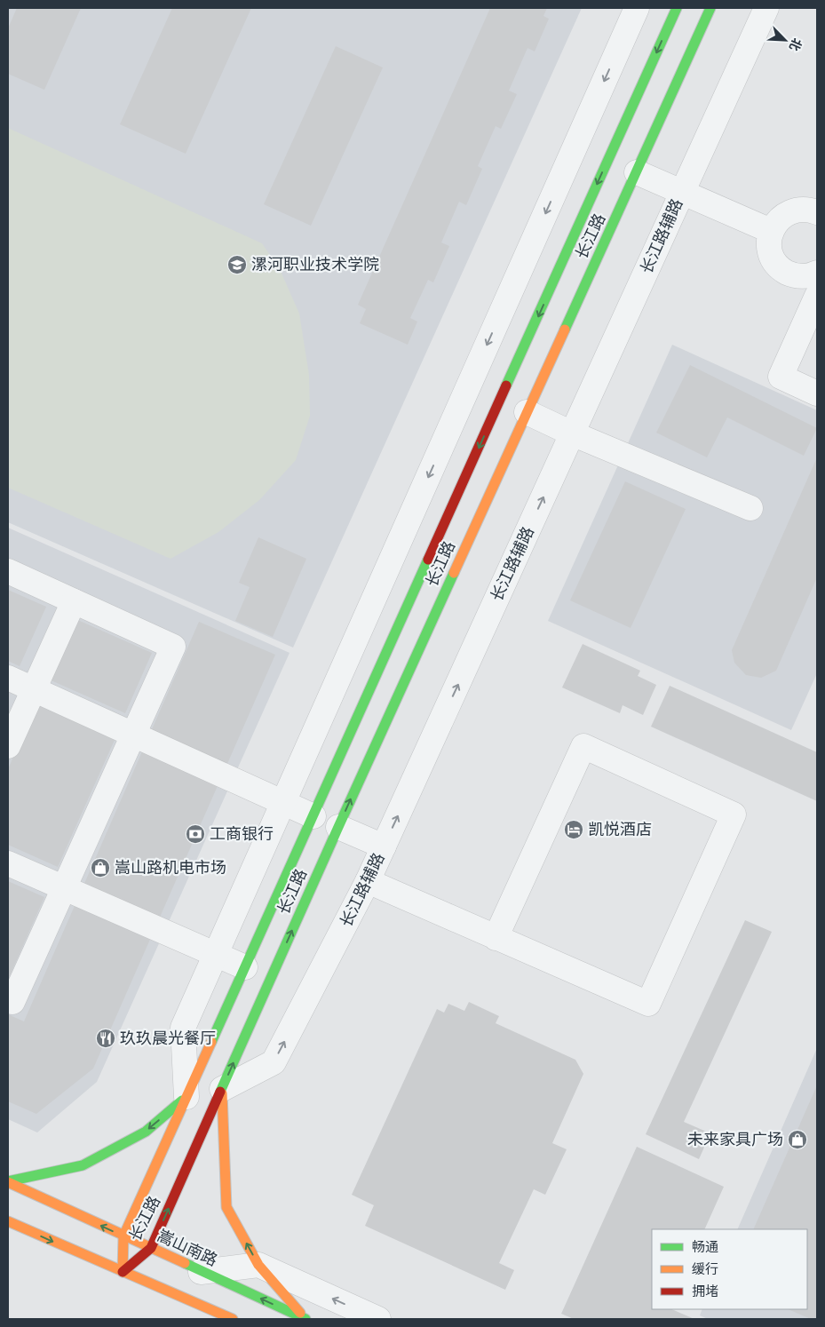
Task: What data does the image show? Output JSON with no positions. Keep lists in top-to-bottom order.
{
  "streets": {
    "main road": ["长江路", "嵩山南路"],
    "street": ["长江路辅路"]
  },
  "crossings": [
    ["长江路", "长江路辅路"],
    ["长江路", "嵩山南路"]
  ],
  "places": {
    "school or university": ["漯河职业技术学院"],
    "hotel": ["凯悦酒店"],
    "bank": ["工商银行"],
    "shop": ["嵩山路机电市场", "未来家具广场"],
    "restaurant": ["玖玖晨光餐厅"]
  },
  "legend": ["畅通", "缓行", "拥堵"],
  "north": "bottom right"
}
